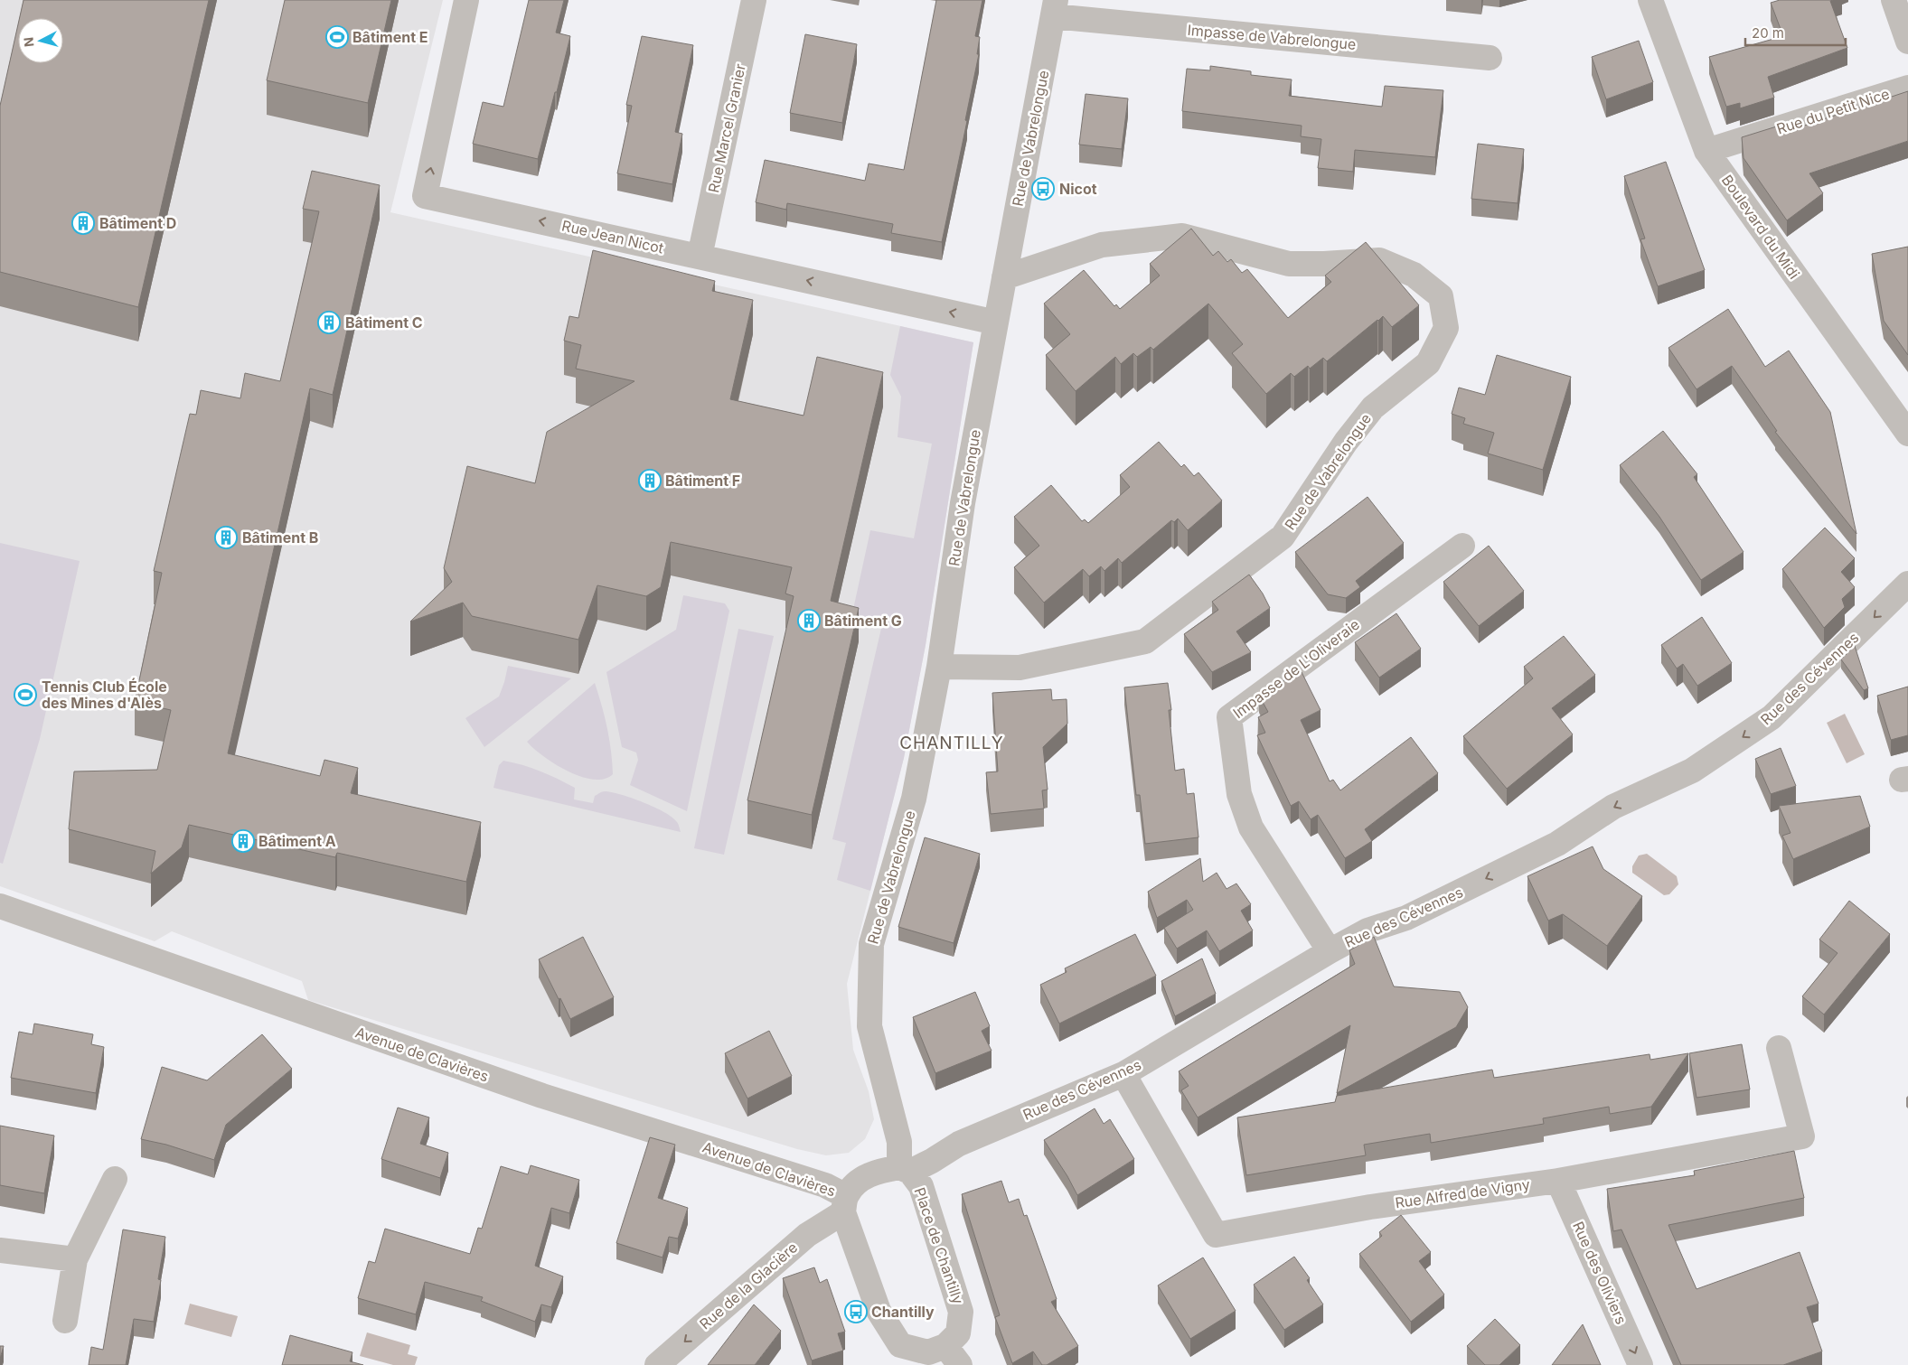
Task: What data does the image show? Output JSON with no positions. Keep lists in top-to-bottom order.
{
  "streets": {
    "street": [
      "Impasse de Vabrelongue",
      "Rue du Petit Nice",
      "Rue Marcel Granier",
      "Rue de Vabrelongue",
      "Boulevard du Midi",
      "Rue Jean Nicot",
      "Impasse de L'Oliveraie",
      "Rue des Cévennes",
      "Avenue de Clavières",
      "Rue Alfred de Vigny",
      "Place de Chantilly",
      "Rue des Oliviers",
      "Rue de la Glacière"
    ]
  },
  "crossings": [
    ["Impasse de Vabrelongue", "Rue de Vabrelongue"],
    ["Rue du Petit Nice", "Boulevard du Midi"],
    ["Rue Marcel Granier", "Rue Jean Nicot"],
    ["Rue de Vabrelongue", "Rue Jean Nicot"],
    ["Rue de Vabrelongue", "Rue des Cévennes"],
    ["Rue de Vabrelongue", "Place de Chantilly"],
    ["Impasse de L'Oliveraie", "Rue des Cévennes"],
    ["Rue des Cévennes", "Rue Alfred de Vigny"],
    ["Rue des Cévennes", "Place de Chantilly"],
    ["Avenue de Clavières", "Rue de la Glacière"],
    ["Rue Alfred de Vigny", "Rue des Oliviers"]
  ],
  "one_way": ["Rue des Cévennes", "Rue des Oliviers", "Rue de la Glacière"],
  "districts": ["CHANTILLY"],
  "places": {
    "sports": ["Bâtiment E", "Tennis Club École des Mines d'Alès"],
    "bus stop": ["Nicot", "Chantilly"],
    "building": [
      "Bâtiment D",
      "Bâtiment C",
      "Bâtiment F",
      "Bâtiment B",
      "Bâtiment G",
      "Bâtiment A"
    ]
  },
  "scale_bar": "20 m",
  "north": "left"
}
